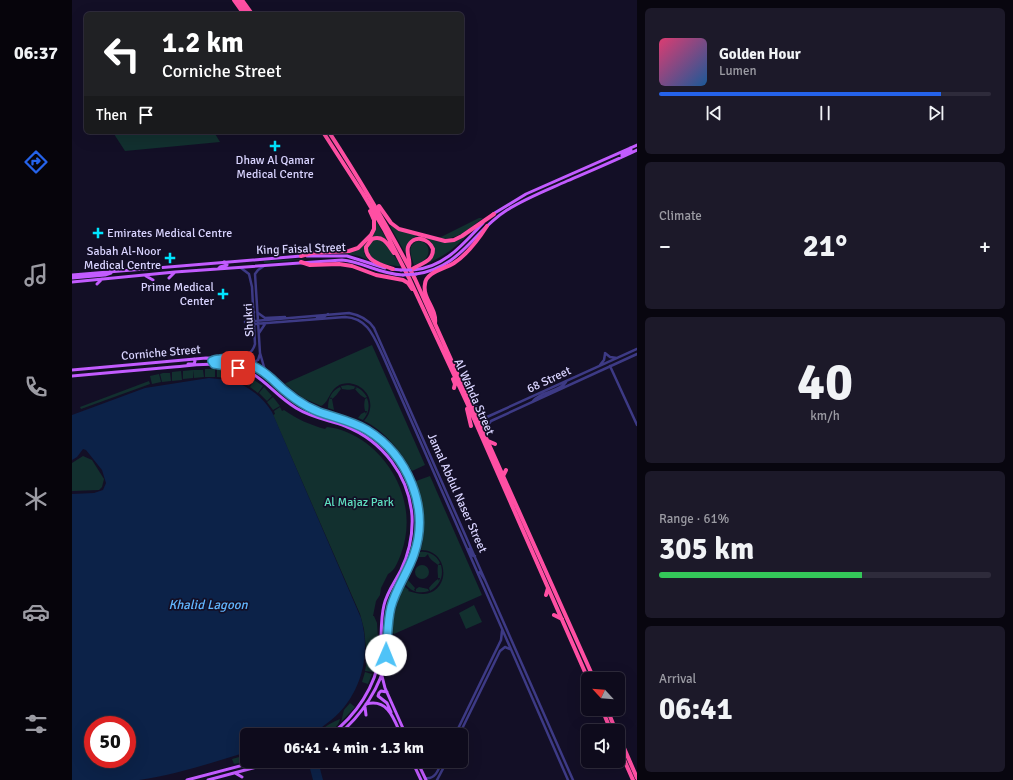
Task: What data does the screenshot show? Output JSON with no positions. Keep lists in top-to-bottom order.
{
  "streets": {
    "highway": ["Al Wahda Street"],
    "main road": ["King Faisal Street", "Corniche Street"],
    "street": ["Shukri", "68 Street", "Jamal Abdul Naser Street"]
  },
  "crossings": [
    ["King Faisal Street", "Shukri"],
    ["King Faisal Street", "Al Wahda Street"],
    ["Shukri", "Corniche Street"],
    ["Shukri", "Jamal Abdul Naser Street"],
    ["68 Street", "Al Wahda Street"]
  ],
  "water": ["Khalid Lagoon"],
  "parks": ["Al Majaz Park"],
  "places": {
    "health": [
      "Dhaw Al Qamar Medical Centre",
      "Emirates Medical Centre",
      "Sabah Al-Noor Medical Centre",
      "Prime Medical Center"
    ]
  },
  "north": "top left",
  "page": {
    "tabs": "06:37",
    "turn": ["1.2 km", "Corniche Street"],
    "song": ["Golden Hour", "Lumen"],
    "then": "Then",
    "tile": [
      "Climate",
      ["40", "km/h"],
      ["Range · 61%", "305 km"],
      ["Arrival", "06:41"]
    ],
    "heat": ["−", "21°", "+"],
    "limit": "50",
    "trip": "06:41 · 4 min · 1.3 km"
  }
}
